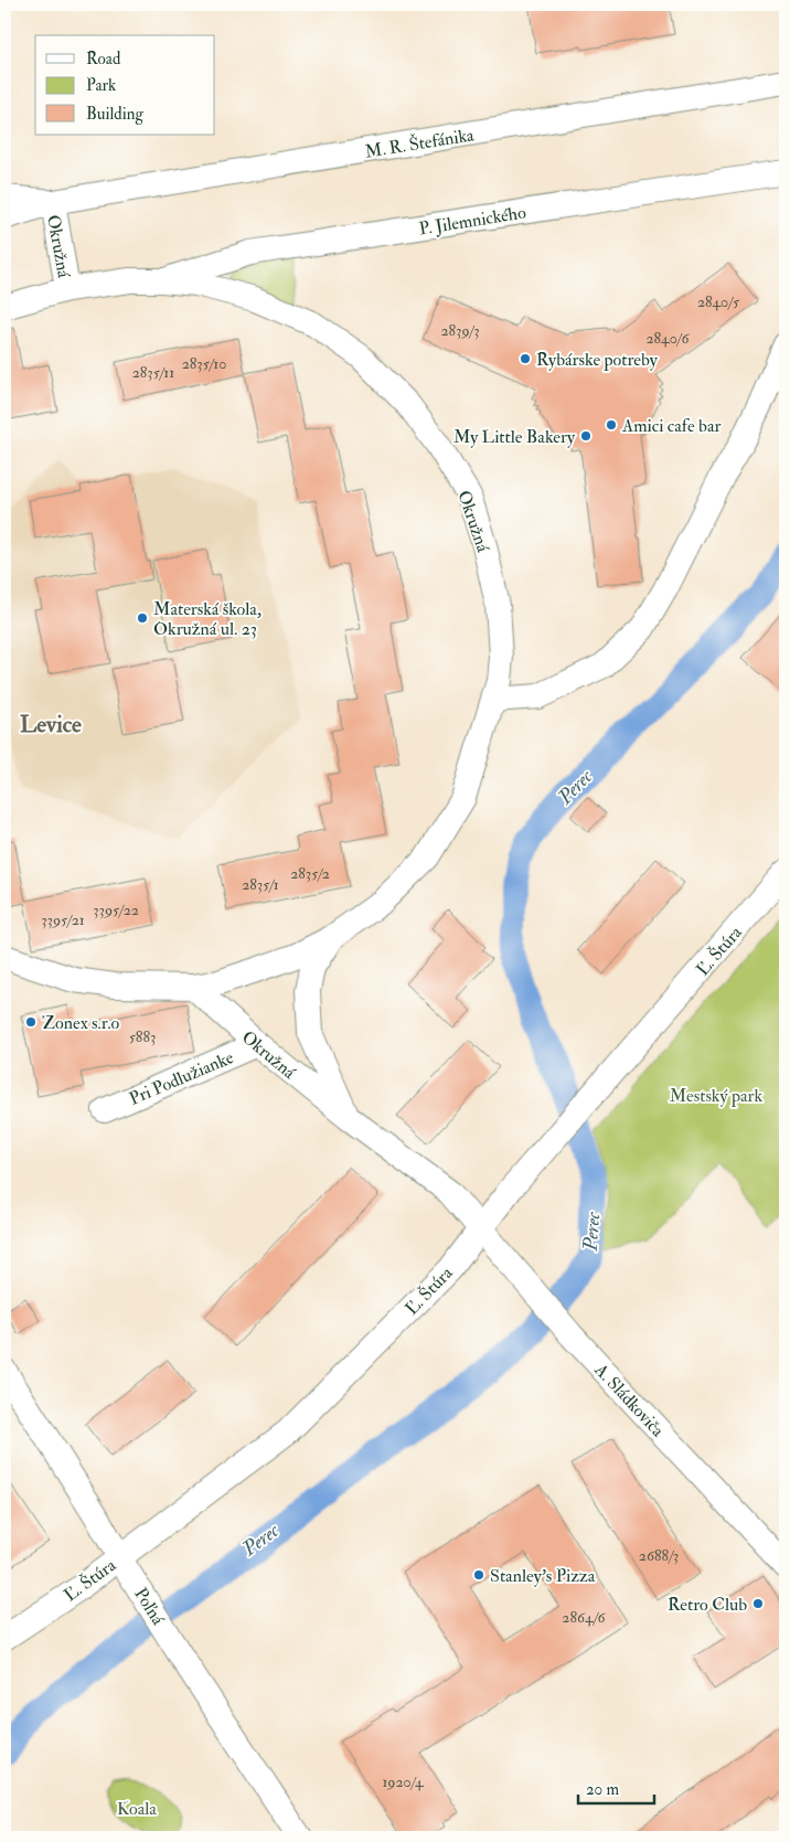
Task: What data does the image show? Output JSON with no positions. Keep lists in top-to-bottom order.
{
  "streets": {
    "street": [
      "M. R. Štefánika",
      "P. Jilemnického",
      "Okružná",
      "Ľ. Štúra",
      "Pri Podlužianke",
      "A. Sládkoviča",
      "Poľná"
    ]
  },
  "crossings": [
    ["M. R. Štefánika", "Okružná"],
    ["P. Jilemnického", "Okružná"],
    ["Okružná", "Ľ. Štúra"],
    ["Okružná", "Pri Podlužianke"],
    ["Okružná", "A. Sládkoviča"],
    ["Ľ. Štúra", "A. Sládkoviča"],
    ["Ľ. Štúra", "Poľná"]
  ],
  "districts": ["Levice"],
  "water": ["Perec"],
  "parks": ["Mestský park", "Koala"],
  "places": [
    "Rybárske potreby",
    "Amici cafe bar",
    "My Little Bakery",
    "Materská škola, Okružná ul. 23",
    "Zonex s.r.o",
    "Stanley's Pizza",
    "Retro Club"
  ],
  "house_numbers": [
    "2840/5",
    "2839/3",
    "2840/6",
    "2835/10",
    "2835/11",
    "2835/2",
    "2835/1",
    "3395/22",
    "3395/21",
    "5883",
    "2688/3",
    "2864/6",
    "1920/4"
  ],
  "legend": ["Road", "Park", "Building"],
  "scale_bar": "20 m"
}
